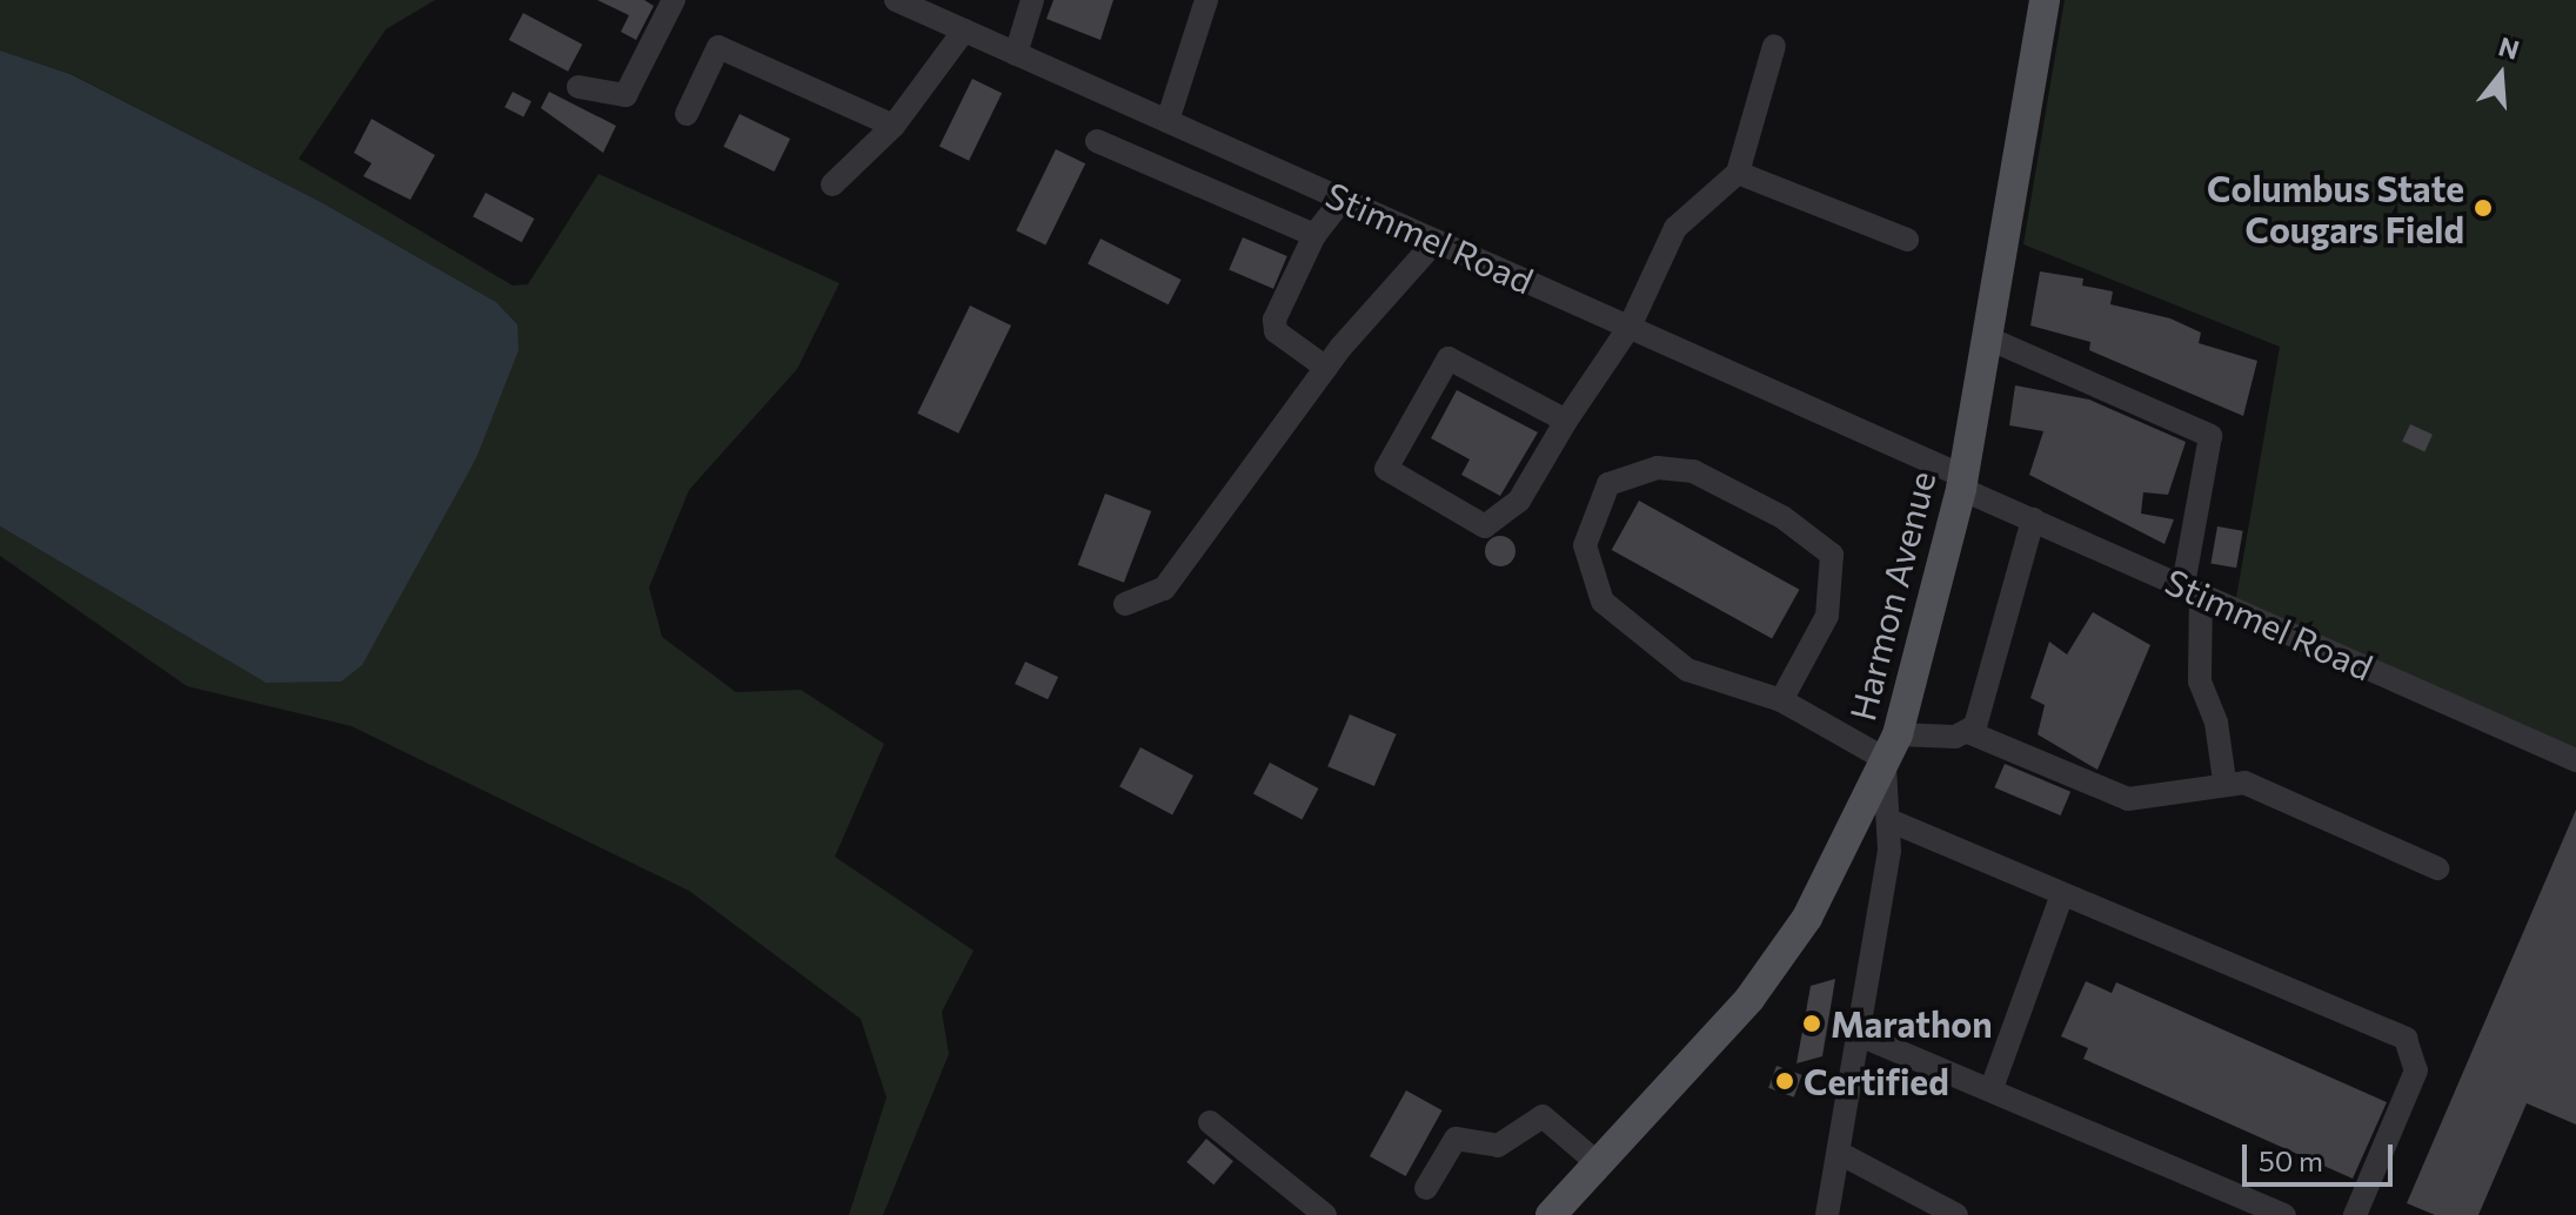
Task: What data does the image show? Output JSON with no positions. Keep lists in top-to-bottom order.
{
  "streets": {
    "main road": ["Harmon Avenue"],
    "street": ["Stimmel Road"]
  },
  "crossings": [
    ["Stimmel Road", "Harmon Avenue"]
  ],
  "places": ["Columbus State Cougars Field", "Marathon", "Certified"],
  "scale_bar": "50 m",
  "north": "top"
}
